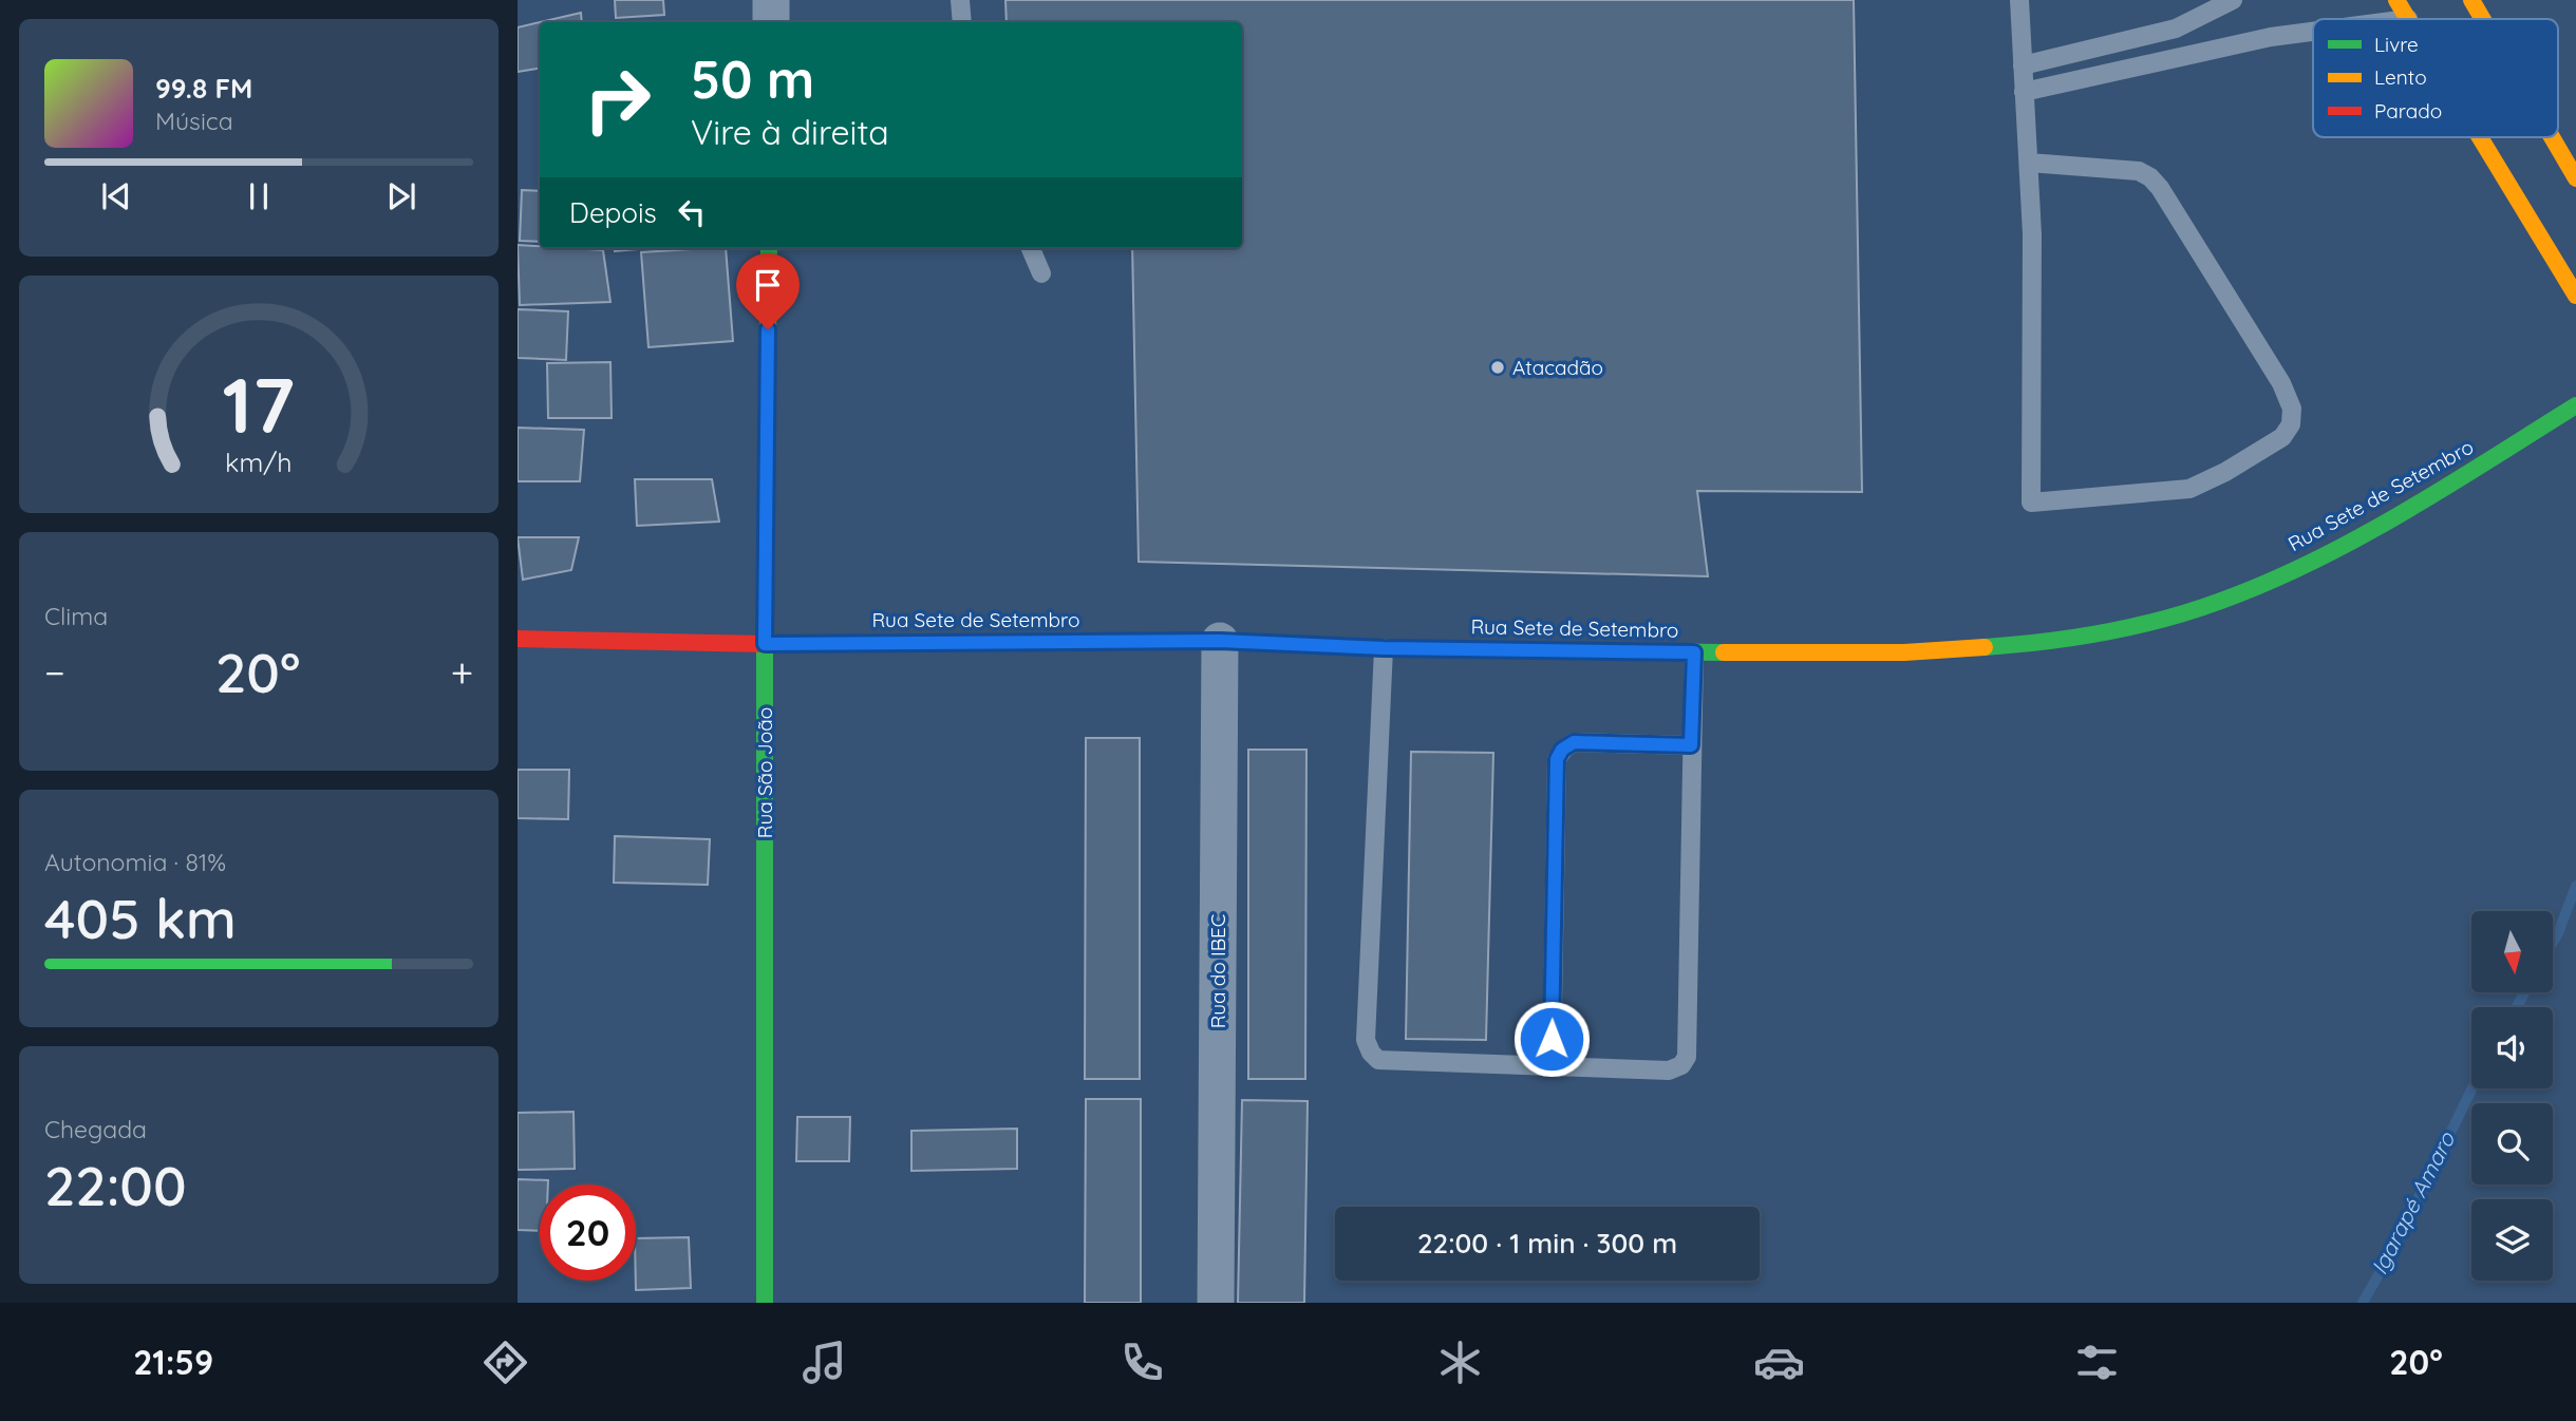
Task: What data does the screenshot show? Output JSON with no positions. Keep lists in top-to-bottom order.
{
  "streets": {
    "street": ["Rua Sete de Setembro", "Rua São João", "Rua do IBEC"]
  },
  "crossings": [
    ["Rua Sete de Setembro", "Rua São João"],
    ["Rua Sete de Setembro", "Rua do IBEC"]
  ],
  "water": ["Igarapé Amaro"],
  "places": ["Atacadão"],
  "legend": ["Livre", "Lento", "Parado"],
  "north": "bottom",
  "page": {
    "turn": ["50 m", "Vire à direita"],
    "song": ["99.8 FM", "Música"],
    "then": "Depois",
    "tile": [
      "Clima",
      ["Autonomia · 81%", "405 km"],
      ["Chegada", "22:00"]
    ],
    "heat": ["−", "20°", "+"],
    "limit": "20",
    "trip": "22:00 · 1 min · 300 m",
    "tabs": ["21:59", "20°"],
    "gauge": ["17", "km/h"]
  }
}
